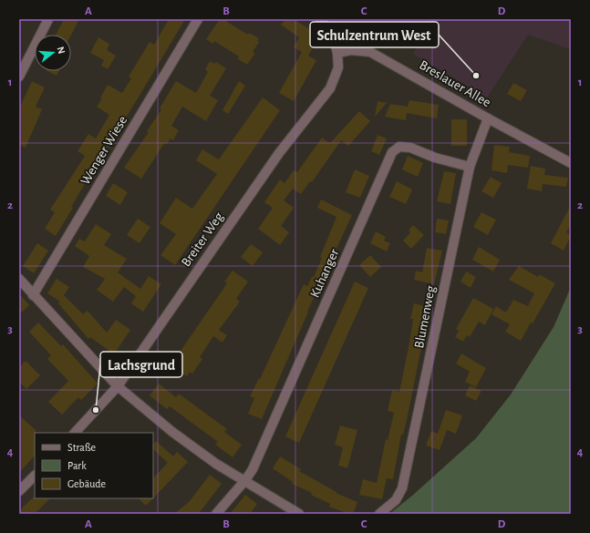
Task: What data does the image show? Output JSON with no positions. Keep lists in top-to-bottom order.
{
  "streets": {
    "street": [
      "Breslauer Allee",
      "Wenger Wiese",
      "Breiter Weg",
      "Kuhanger",
      "Blumenweg"
    ]
  },
  "crossings": [
    ["Breslauer Allee", "Breiter Weg"],
    ["Breslauer Allee", "Blumenweg"],
    ["Kuhanger", "Blumenweg"]
  ],
  "places": ["Schulzentrum West", "Lachsgrund"],
  "legend": ["Straße", "Park", "Gebäude"],
  "north": "right",
  "grid": {
    "columns": [
      "A",
      "B",
      "C",
      "D"
    ],
    "rows": [
      "1",
      "2",
      "3",
      "4"
    ]
  }
}
